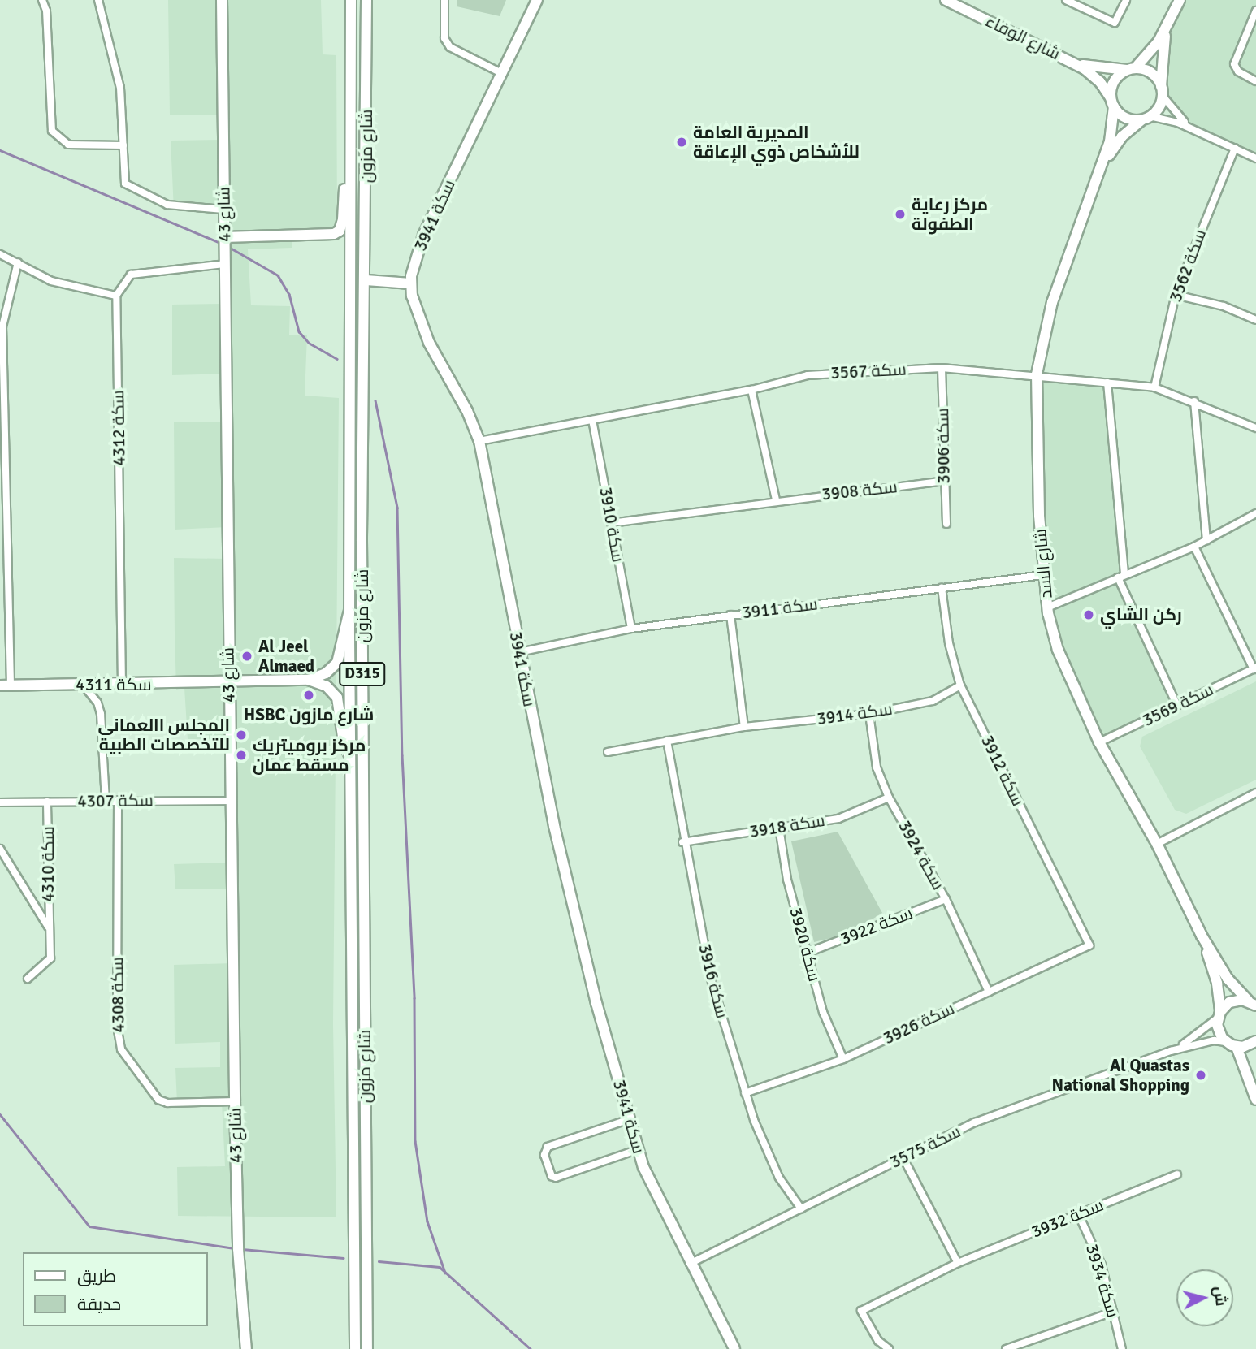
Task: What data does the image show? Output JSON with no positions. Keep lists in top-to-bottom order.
{
  "streets": {
    "street": [
      "شارع الوفاء",
      "شارع مزون",
      "شارع 43",
      "سكة 3941",
      "سكة 3562",
      "سكة 3567",
      "سكة 4312",
      "سكة 3906",
      "سكة 3908",
      "سكة 3910",
      "شارع السد",
      "سكة 3911",
      "D315",
      "سكة 4311",
      "سكة 3569",
      "سكة 3914",
      "سكة 3912",
      "سكة 4307",
      "سكة 3918",
      "سكة 3924",
      "سكة 4310",
      "سكة 3922",
      "سكة 3920",
      "سكة 3916",
      "سكة 4308",
      "سكة 3926",
      "سكة 3575",
      "سكة 3932",
      "سكة 3934"
    ]
  },
  "crossings": [
    ["شارع الوفاء", "شارع السد"],
    ["شارع 43", "سكة 4311"],
    ["شارع 43", "سكة 4307"],
    ["شارع 43", "سكة 4308"],
    ["سكة 3941", "سكة 3567"],
    ["سكة 3941", "سكة 3911"],
    ["سكة 3941", "سكة 3575"],
    ["سكة 3562", "سكة 3567"],
    ["سكة 3567", "سكة 3906"],
    ["سكة 3567", "سكة 3910"],
    ["سكة 3567", "شارع السد"],
    ["سكة 4312", "سكة 4311"],
    ["سكة 3906", "سكة 3908"],
    ["سكة 3908", "سكة 3910"],
    ["سكة 3910", "سكة 3911"],
    ["شارع السد", "سكة 3911"],
    ["شارع السد", "سكة 3569"],
    ["شارع السد", "سكة 3575"],
    ["سكة 3911", "سكة 3912"],
    ["سكة 3914", "سكة 3912"],
    ["سكة 3914", "سكة 3924"],
    ["سكة 3914", "سكة 3916"],
    ["سكة 3912", "سكة 3926"],
    ["سكة 4307", "سكة 4310"],
    ["سكة 4307", "سكة 4308"],
    ["سكة 3918", "سكة 3924"],
    ["سكة 3918", "سكة 3920"],
    ["سكة 3918", "سكة 3916"],
    ["سكة 3924", "سكة 3922"],
    ["سكة 3924", "سكة 3926"],
    ["سكة 3922", "سكة 3920"],
    ["سكة 3920", "سكة 3926"],
    ["سكة 3916", "سكة 3926"],
    ["سكة 3916", "سكة 3575"],
    ["سكة 3932", "سكة 3934"]
  ],
  "places": [
    "المديرية العامة للأشخاص ذوي الإعاقة",
    "مركز رعاية الطفولة",
    "ركن الشاي",
    "Al Jeel Almaed",
    "HSBC شارع مازون",
    "المجلس االعمانى للتخصصات الطبية",
    "مركز بروميتريك مسقط عمان",
    "Al Quastas National Shopping"
  ],
  "legend": ["طريق", "حديقة"],
  "north": "right"
}
